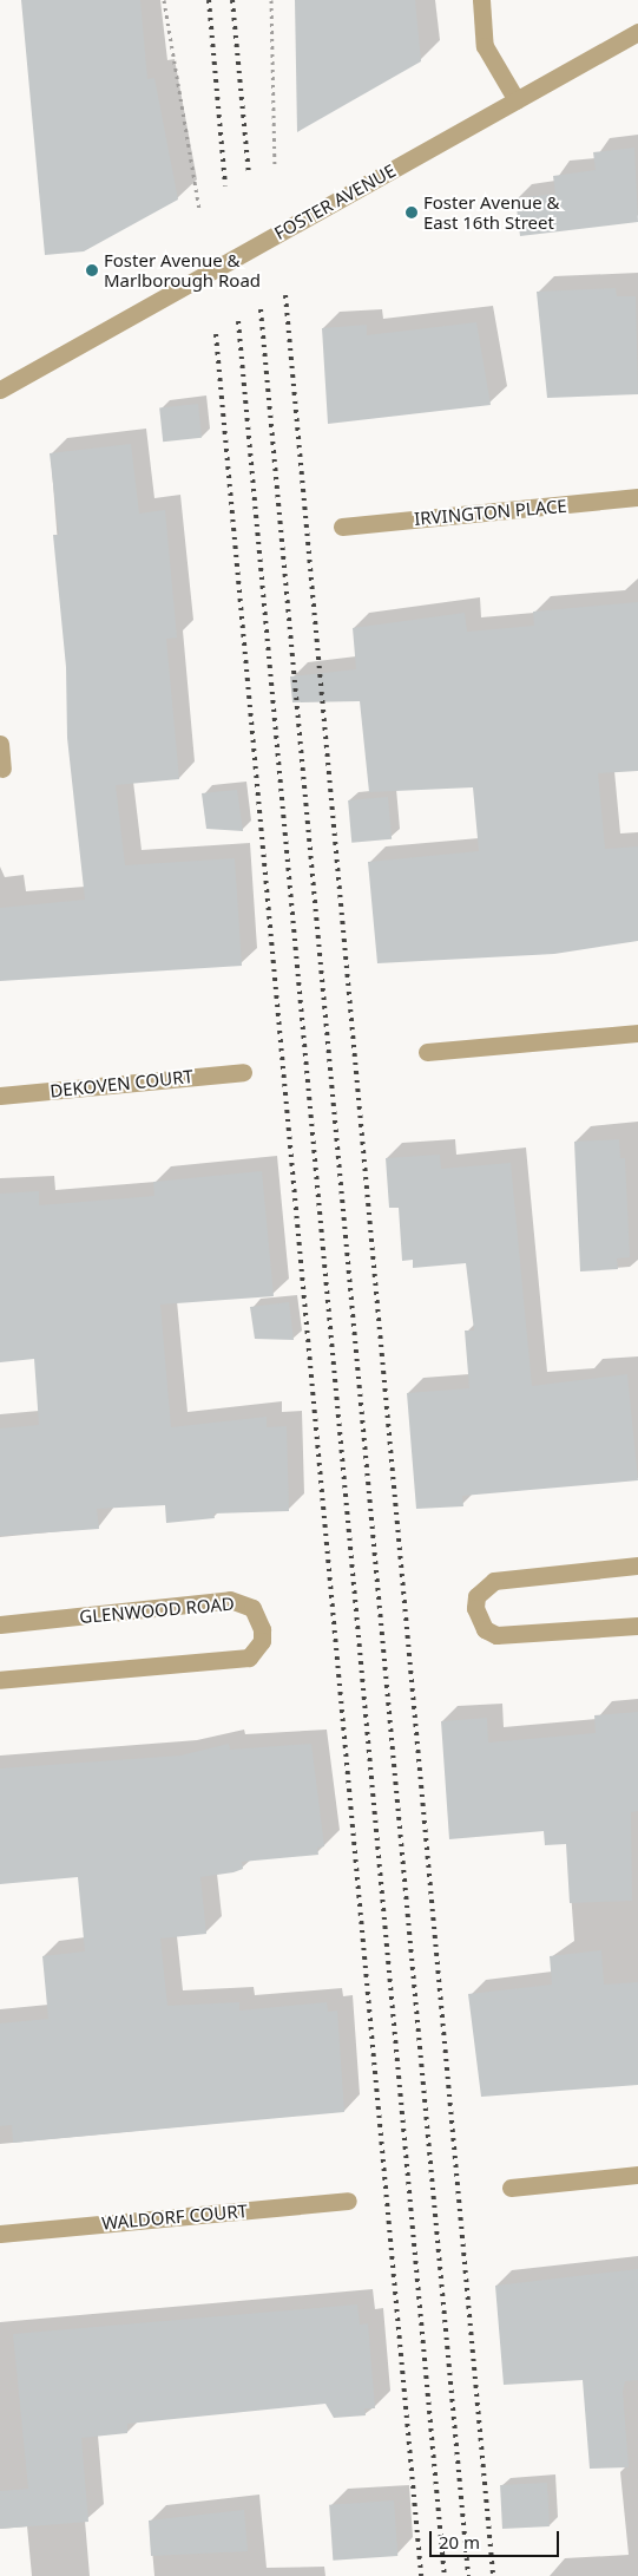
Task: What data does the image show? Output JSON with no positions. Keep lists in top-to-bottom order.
{
  "streets": {
    "street": [
      "FOSTER AVENUE",
      "IRVINGTON PLACE",
      "DEKOVEN COURT",
      "GLENWOOD ROAD",
      "WALDORF COURT"
    ]
  },
  "places": ["Foster Avenue & East 16th Street", "Foster Avenue & Marlborough Road"],
  "scale_bar": "20 m"
}
